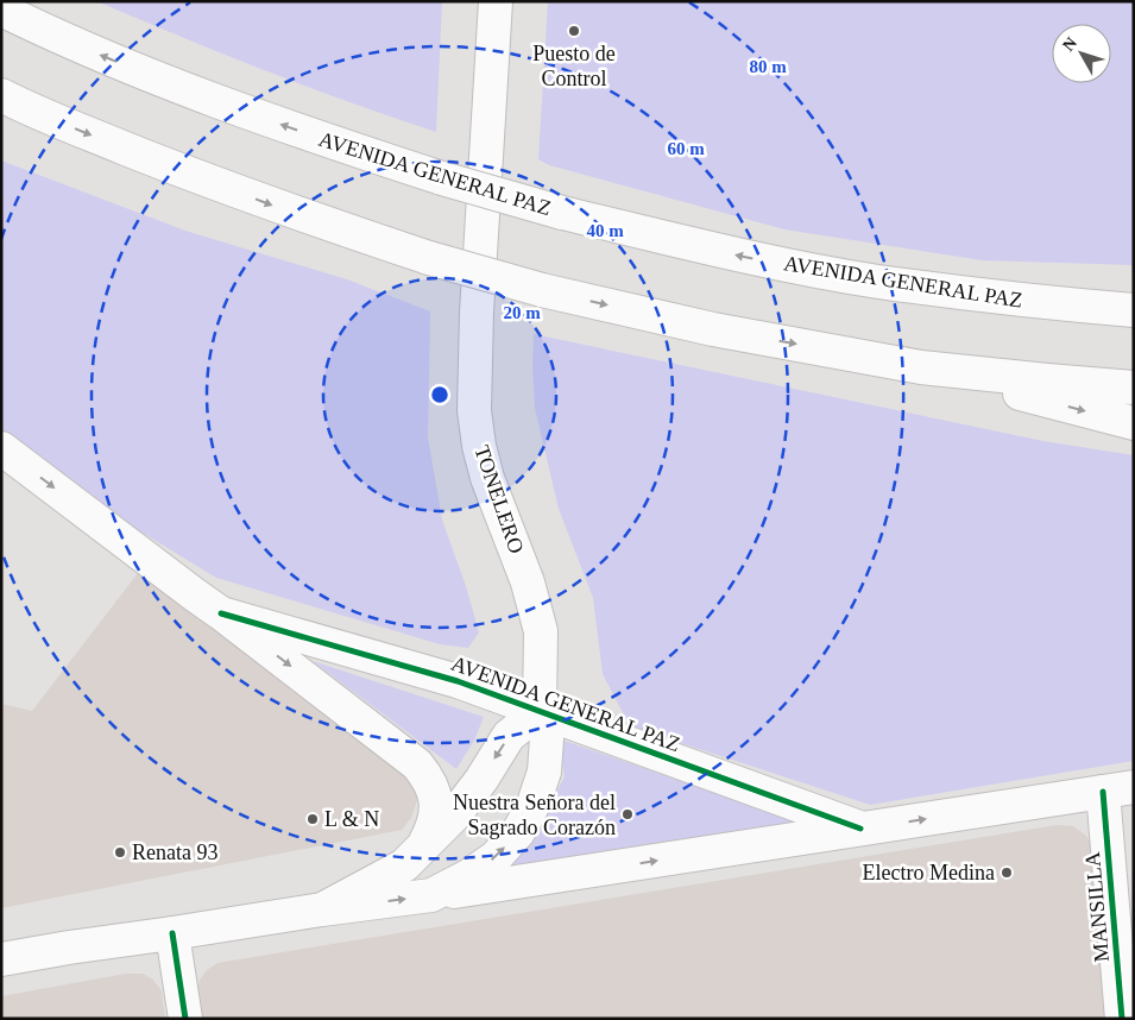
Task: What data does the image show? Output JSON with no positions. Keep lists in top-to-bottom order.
{
  "streets": {
    "main road": ["AVENIDA GENERAL PAZ", "TONELERO", "MANSILLA"]
  },
  "crossings": [
    ["AVENIDA GENERAL PAZ", "TONELERO"],
    ["AVENIDA GENERAL PAZ", "MANSILLA"]
  ],
  "places": [
    "Puesto de Control",
    "Nuestra Señora del Sagrado Corazón",
    "L & N",
    "Renata 93",
    "Electro Medina"
  ],
  "north": "top left",
  "rings": [
    "80 m",
    "60 m",
    "40 m",
    "20 m"
  ]
}
